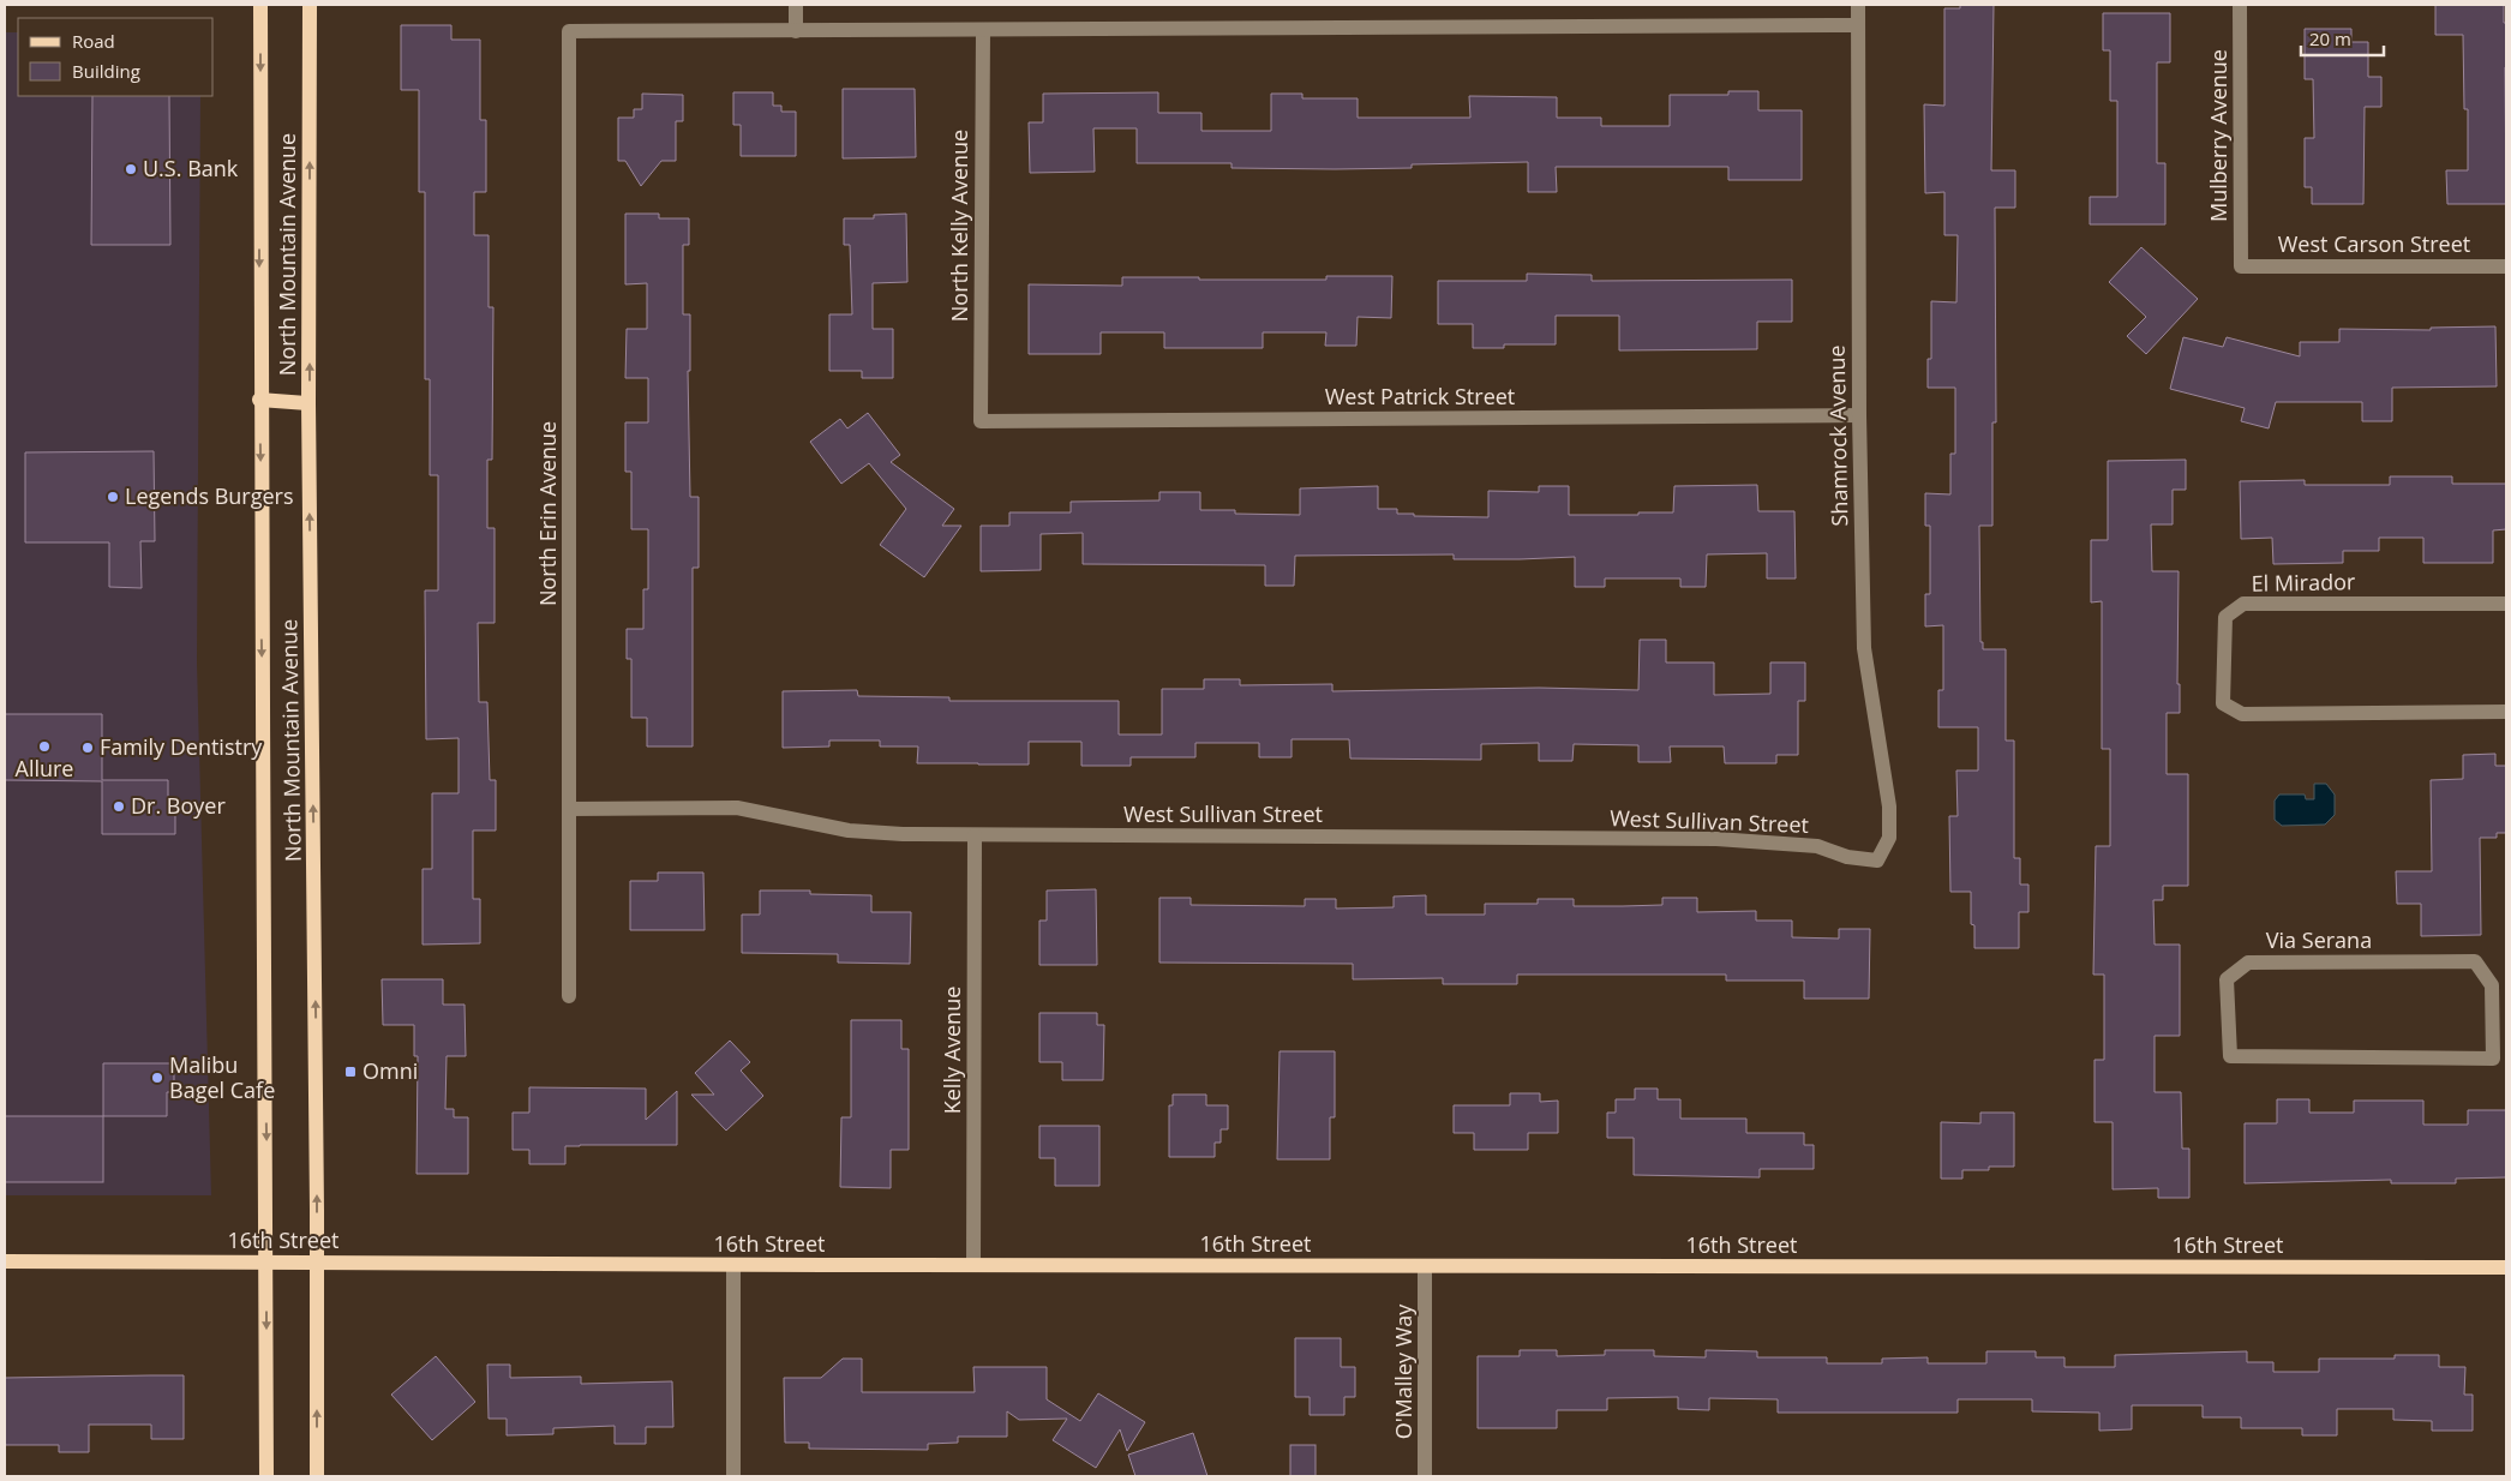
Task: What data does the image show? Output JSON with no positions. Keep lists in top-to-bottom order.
{
  "streets": {
    "main road": ["North Mountain Avenue", "16th Street"],
    "street": [
      "Mulberry Avenue",
      "North Kelly Avenue",
      "West Carson Street",
      "West Patrick Street",
      "Shamrock Avenue",
      "North Erin Avenue",
      "El Mirador",
      "West Sullivan Street",
      "Via Serana",
      "Kelly Avenue",
      "O'Malley Way"
    ]
  },
  "crossings": [
    ["Mulberry Avenue", "West Carson Street"],
    ["North Kelly Avenue", "West Patrick Street"],
    ["North Mountain Avenue", "16th Street"],
    ["West Patrick Street", "Shamrock Avenue"],
    ["Shamrock Avenue", "West Sullivan Street"],
    ["North Erin Avenue", "West Sullivan Street"],
    ["West Sullivan Street", "Kelly Avenue"],
    ["Kelly Avenue", "16th Street"],
    ["16th Street", "O'Malley Way"]
  ],
  "places": {
    "other": [
      "U.S. Bank",
      "Legends Burgers",
      "Allure",
      "Family Dentistry",
      "Dr. Boyer",
      "Malibu Bagel Cafe"
    ],
    "transit": ["Omni"]
  },
  "legend": ["Road", "Building"],
  "scale_bar": "20 m"
}
